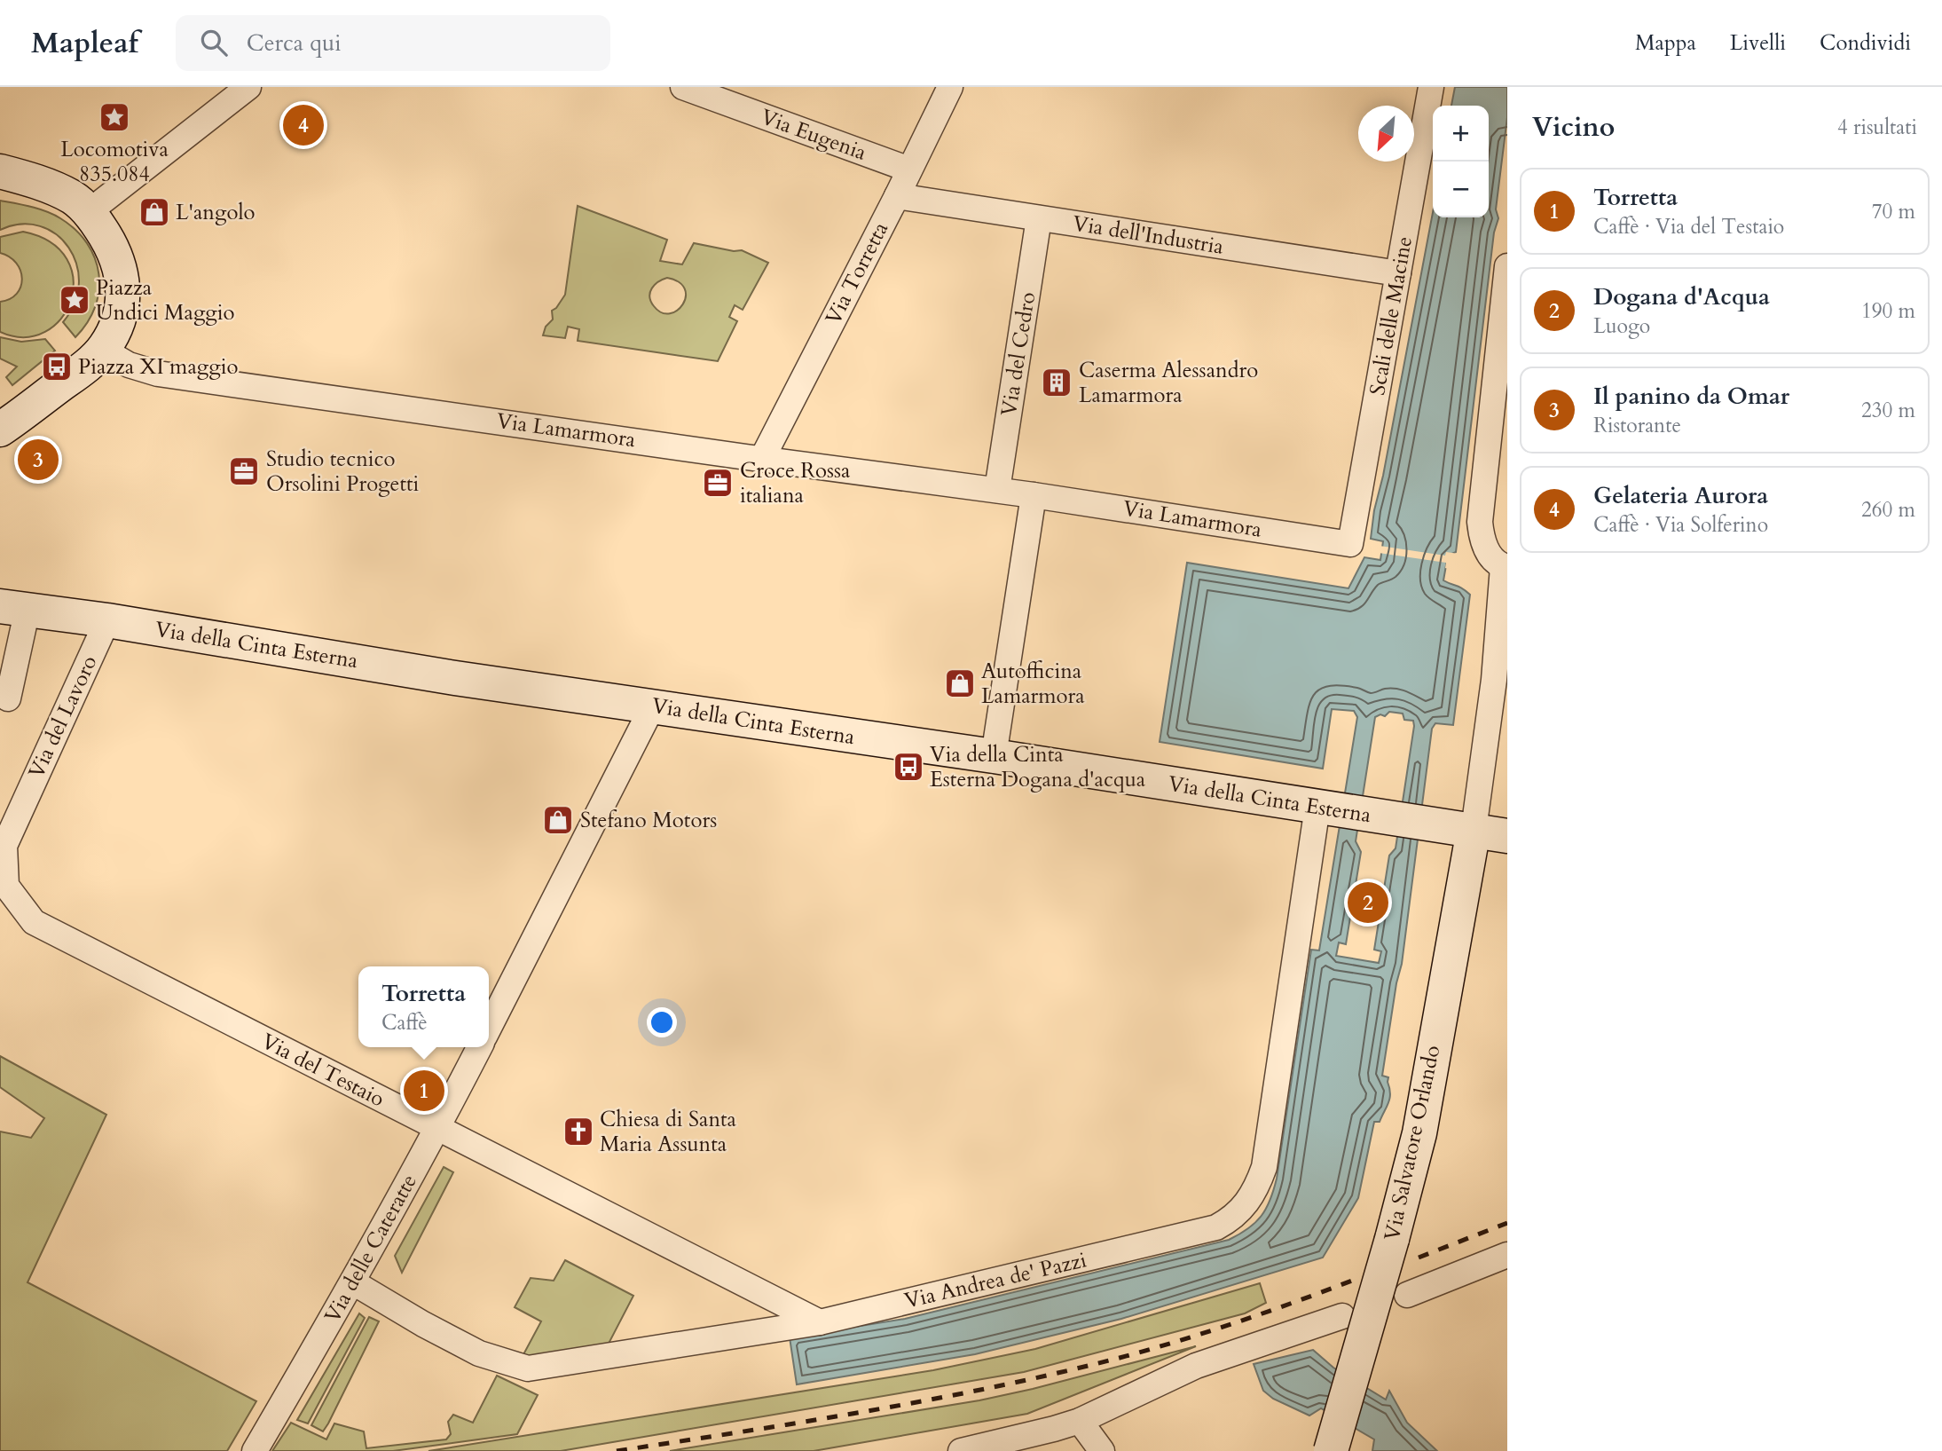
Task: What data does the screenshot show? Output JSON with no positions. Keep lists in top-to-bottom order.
{
  "streets": {
    "street": [
      "Via Eugenia",
      "Via dell'Industria",
      "Via Torretta",
      "Scali delle Macine",
      "Via del Cedro",
      "Via Lamarmora",
      "Via della Cinta Esterna",
      "Via del Lavoro",
      "Via del Testaio",
      "Via Salvatore Orlando",
      "Via delle Cateratte",
      "Via Andrea de' Pazzi"
    ]
  },
  "crossings": [
    ["Via Eugenia", "Via Torretta"],
    ["Via dell'Industria", "Via Torretta"],
    ["Via dell'Industria", "Scali delle Macine"],
    ["Via dell'Industria", "Via del Cedro"],
    ["Via Torretta", "Via Lamarmora"],
    ["Scali delle Macine", "Via Lamarmora"],
    ["Via del Cedro", "Via Lamarmora"],
    ["Via della Cinta Esterna", "Via del Lavoro"],
    ["Via della Cinta Esterna", "Via Salvatore Orlando"],
    ["Via della Cinta Esterna", "Via Andrea de' Pazzi"],
    ["Via del Lavoro", "Via del Testaio"],
    ["Via del Testaio", "Via delle Cateratte"],
    ["Via del Testaio", "Via Andrea de' Pazzi"],
    ["Via delle Cateratte", "Via Andrea de' Pazzi"]
  ],
  "places": {
    "place": ["Locomotiva 835.084", "Piazza Undici Maggio"],
    "shop": ["L'angolo", "Autofficina Lamarmora", "Stefano Motors"],
    "bus stop": ["Piazza XI maggio", "Via della Cinta Esterna Dogana d'acqua"],
    "building": ["Caserma Alessandro Lamarmora"],
    "office": ["Studio tecnico Orsolini Progetti", "Croce Rossa italiana"],
    "church": ["Chiesa di Santa Maria Assunta"]
  },
  "north": "bottom left",
  "page": {
    "header": "Mapleaf",
    "search": "Cerca qui",
    "nav": ["Mappa", "Livelli", "Condividi"],
    "heading": ["Vicino", "4 risultati"],
    "pins": [
      "4",
      "3",
      "2",
      "1"
    ],
    "map_buttons": ["+", "−"],
    "list": [
      {
        "mark": "1",
        "name": "Torretta",
        "note": "Caffè · Via del Testaio",
        "value": "70 m"
      },
      {
        "mark": "2",
        "name": "Dogana d'Acqua",
        "note": "Luogo",
        "value": "190 m"
      },
      {
        "mark": "3",
        "name": "Il panino da Omar",
        "note": "Ristorante",
        "value": "230 m"
      },
      {
        "mark": "4",
        "name": "Gelateria Aurora",
        "note": "Caffè · Via Solferino",
        "value": "260 m"
      }
    ],
    "popup": ["Torretta", "Caffè"]
  }
}
